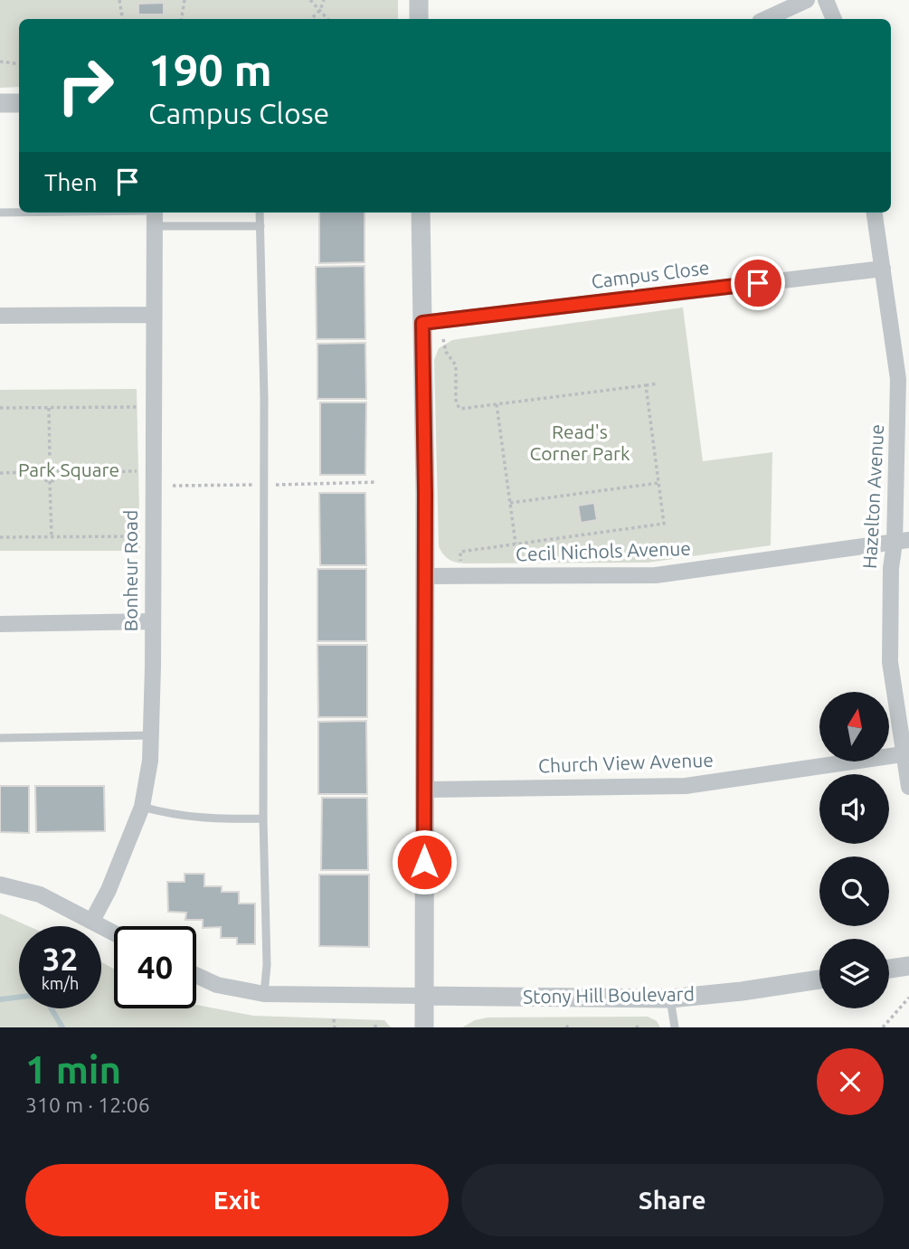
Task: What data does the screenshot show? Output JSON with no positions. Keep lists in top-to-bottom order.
{
  "streets": {
    "street": [
      "Campus Close",
      "Hazelton Avenue",
      "Cecil Nichols Avenue",
      "Bonheur Road",
      "Church View Avenue",
      "Stony Hill Boulevard"
    ]
  },
  "crossings": [
    ["Campus Close", "Hazelton Avenue"],
    ["Hazelton Avenue", "Cecil Nichols Avenue"],
    ["Hazelton Avenue", "Church View Avenue"]
  ],
  "parks": ["Read's Corner Park", "Park Square"],
  "north": "top",
  "page": {
    "turn": ["190 m", "Campus Close"],
    "then": "Then",
    "speed": "32 km/h",
    "limit": "40",
    "heading": ["1 min", "310 m · 12:06"],
    "buttons": ["Exit", "Share"]
  }
}
